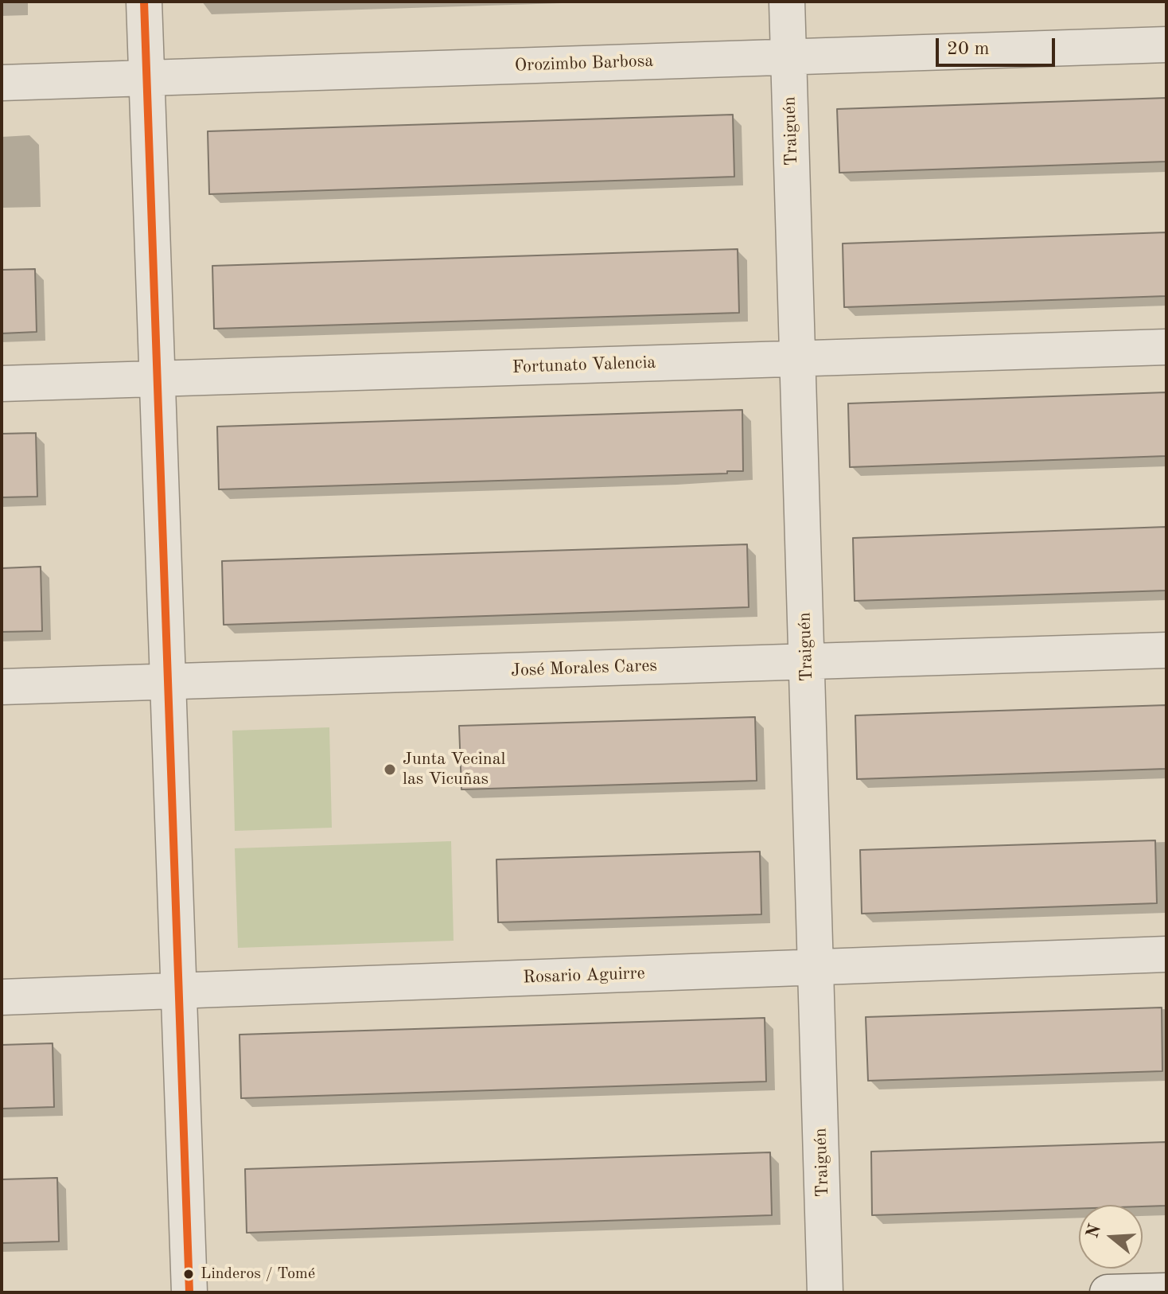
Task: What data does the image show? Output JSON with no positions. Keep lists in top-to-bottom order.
{
  "streets": {
    "street": [
      "Orozimbo Barbosa",
      "Traiguén",
      "Fortunato Valencia",
      "José Morales Cares",
      "Rosario Aguirre"
    ]
  },
  "crossings": [
    ["Orozimbo Barbosa", "Traiguén"],
    ["Traiguén", "Fortunato Valencia"],
    ["Traiguén", "José Morales Cares"],
    ["Traiguén", "Rosario Aguirre"]
  ],
  "places": ["Junta Vecinal las Vicuñas", "Linderos / Tomé"],
  "scale_bar": "20 m",
  "north": "left"
}
